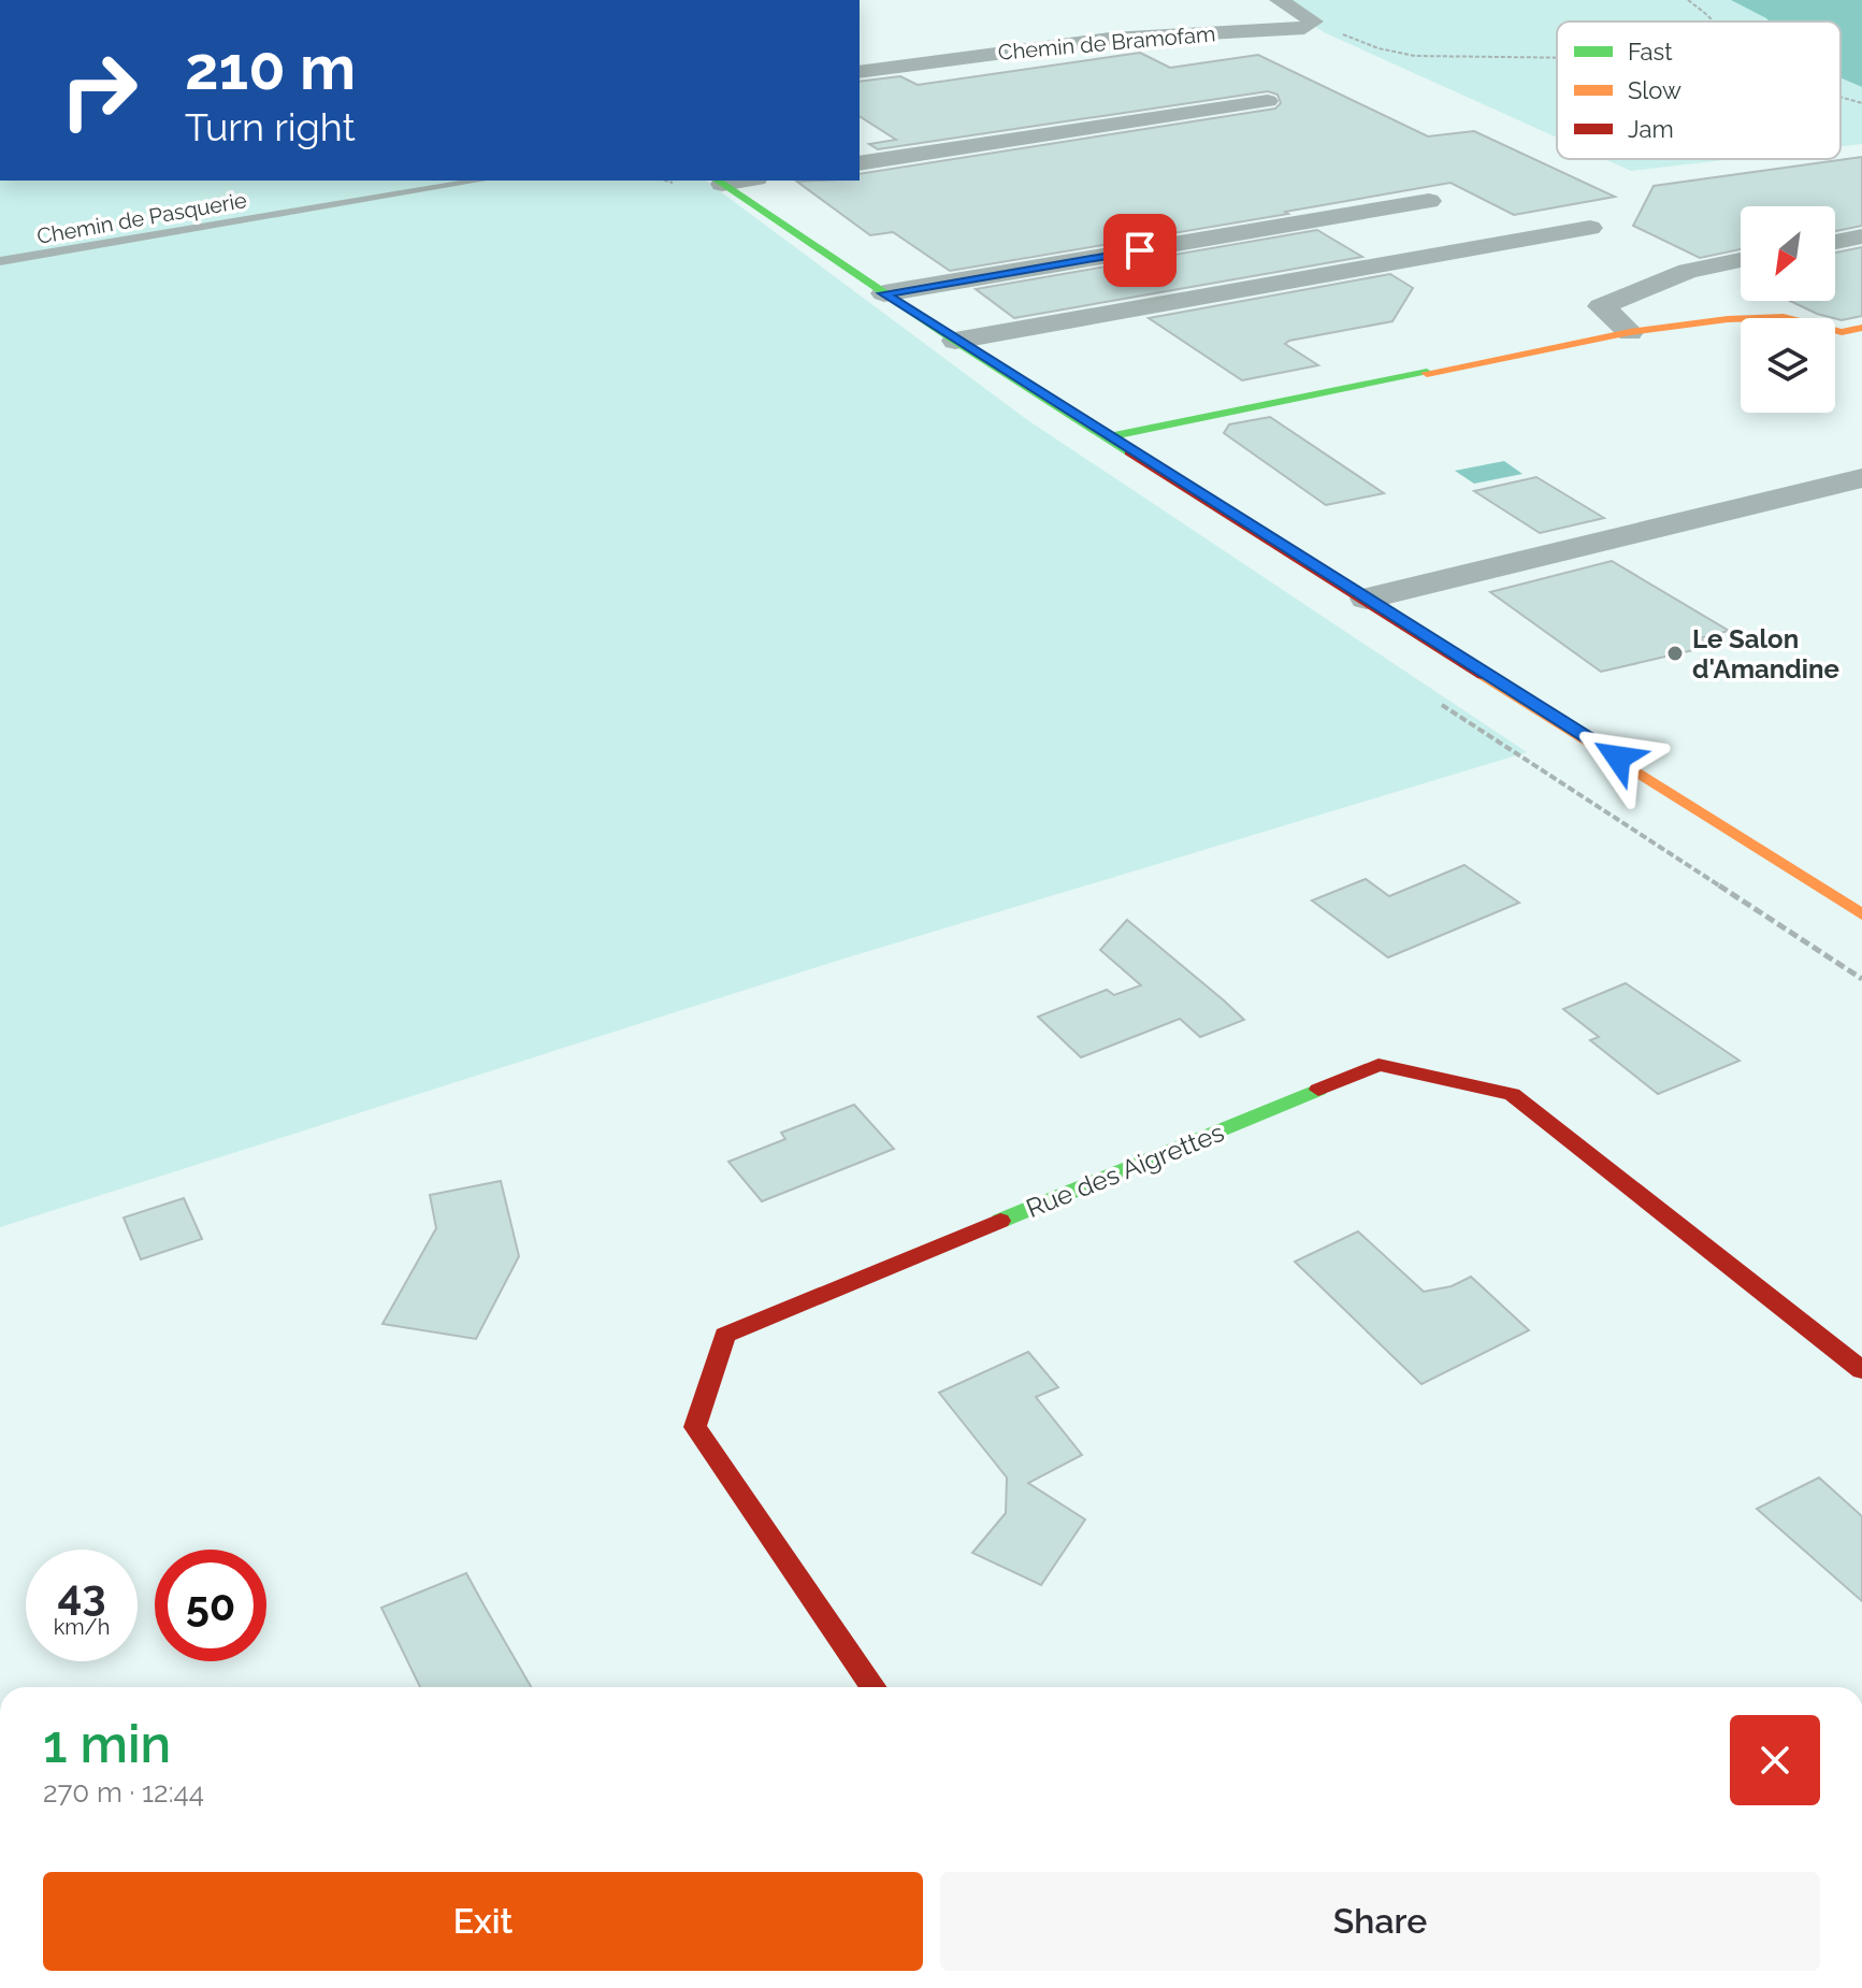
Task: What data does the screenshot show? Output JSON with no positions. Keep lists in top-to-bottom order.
{
  "streets": {
    "street": ["Chemin de Bramofam", "Rue des Aigrettes"],
    "lane": ["Chemin de Pasquerie"]
  },
  "places": ["Le Salon d'Amandine"],
  "legend": ["Fast", "Slow", "Jam"],
  "north": "bottom left",
  "page": {
    "turn": ["210 m", "Turn right"],
    "speed": "43 km/h",
    "limit": "50",
    "heading": ["1 min", "270 m · 12:44"],
    "buttons": ["Exit", "Share"]
  }
}
